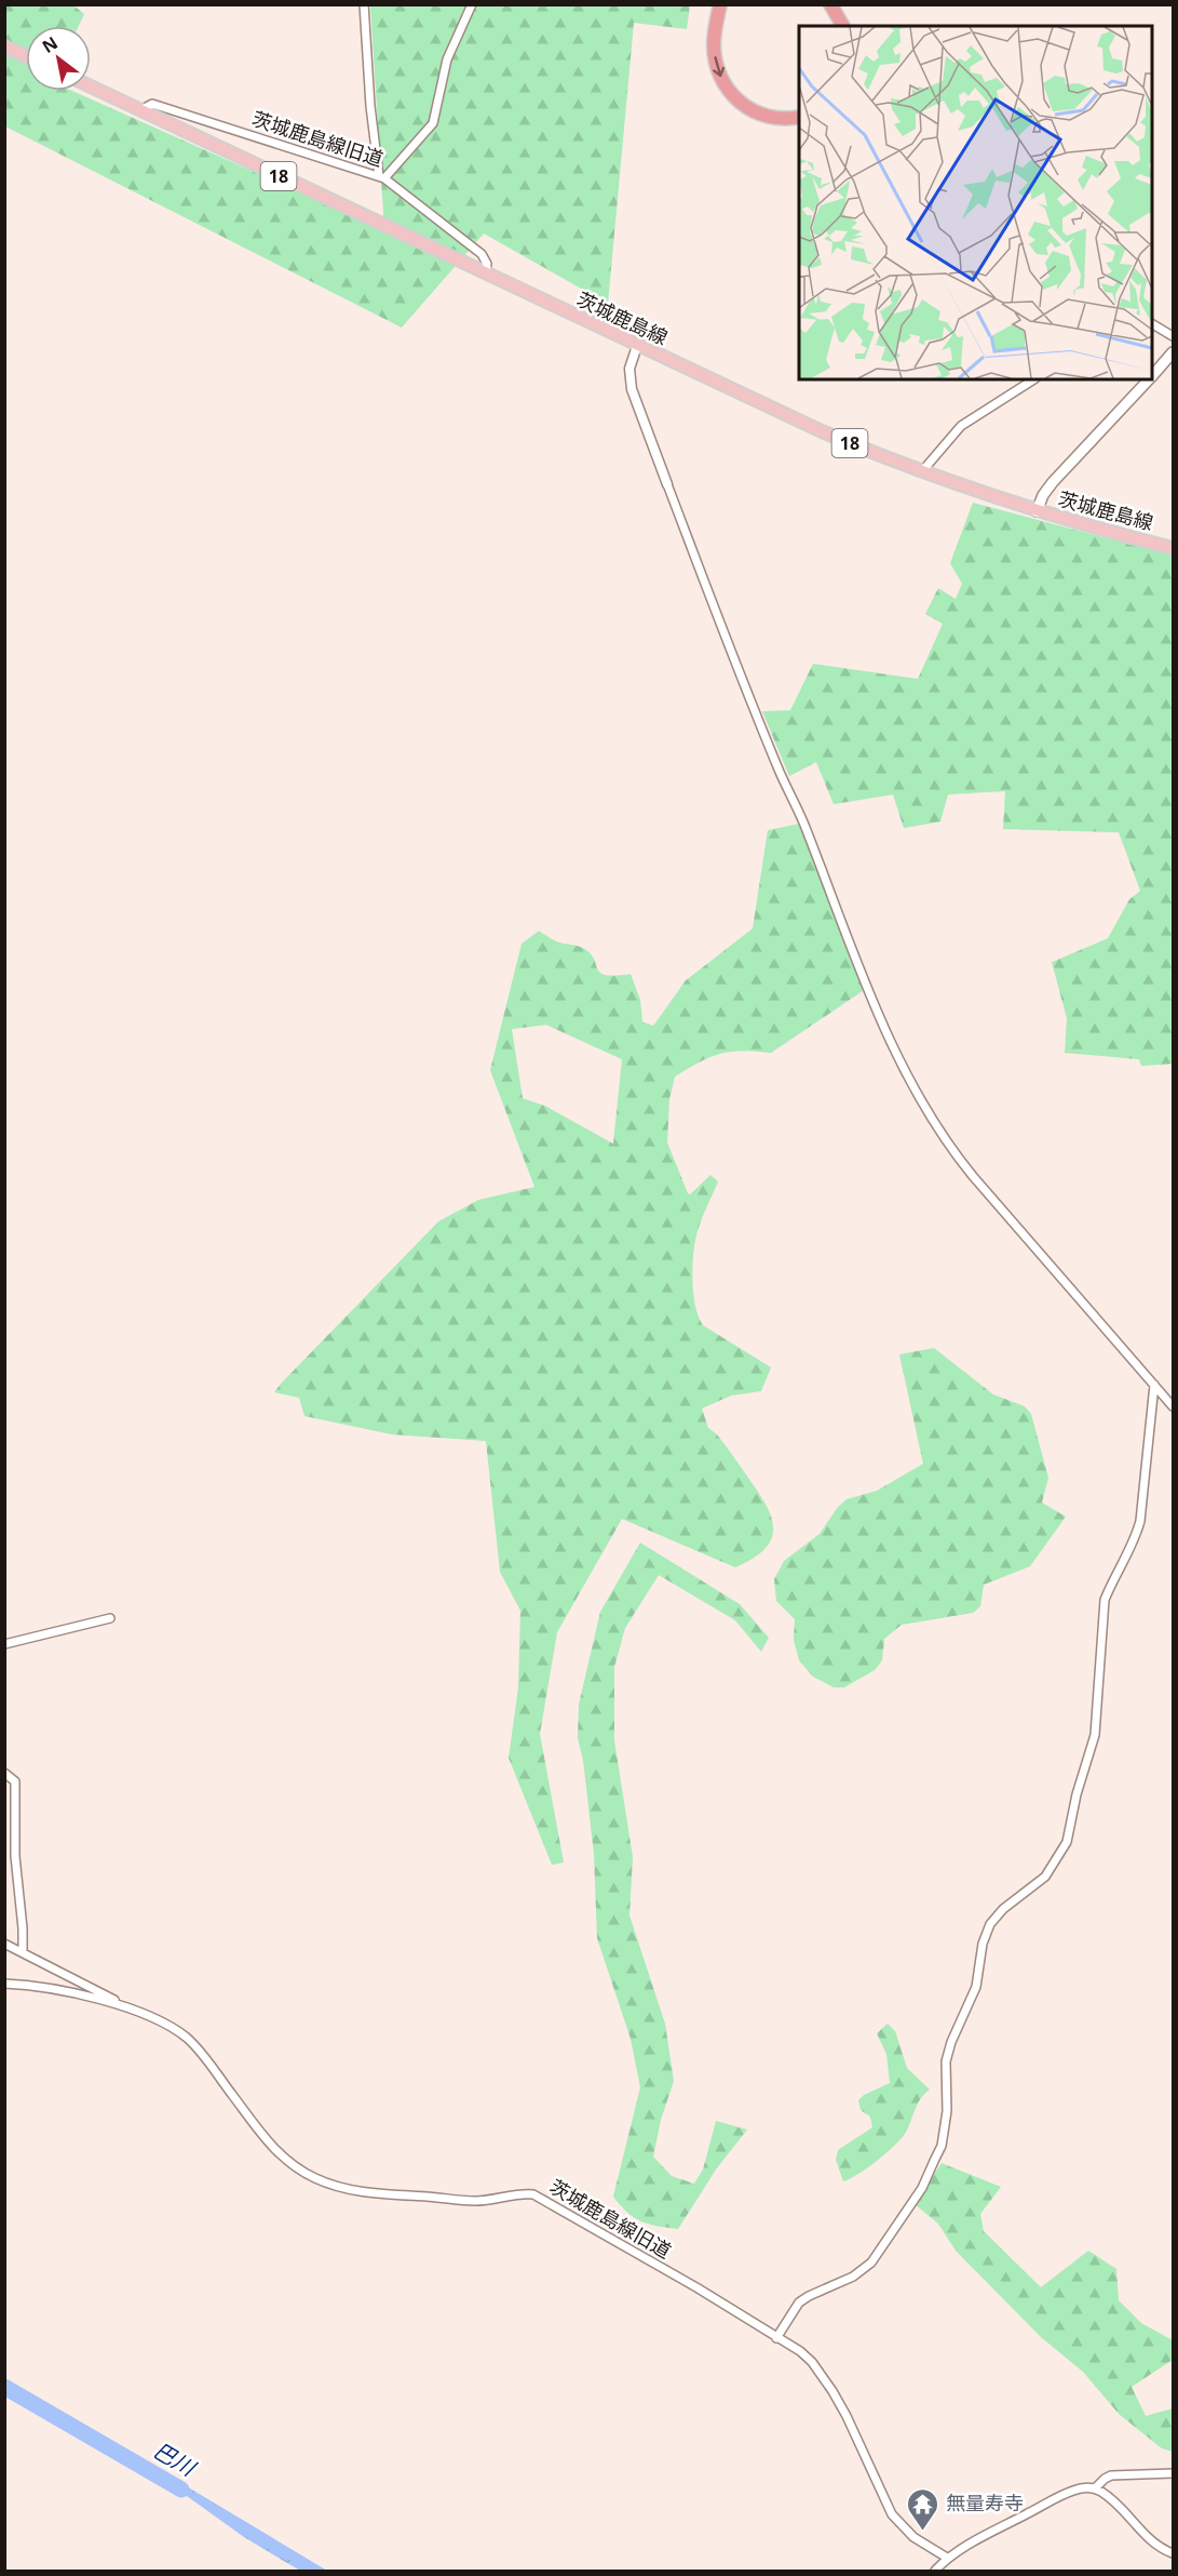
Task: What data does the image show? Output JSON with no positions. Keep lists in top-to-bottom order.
{
  "streets": {
    "main road": ["18", "茨城鹿島線"],
    "street": ["茨城鹿島線旧道"]
  },
  "crossings": [
    ["茨城鹿島線旧道", "茨城鹿島線"]
  ],
  "water": ["巴川"],
  "places": {
    "temple": ["無量寿寺"]
  },
  "north": "top left"
}
